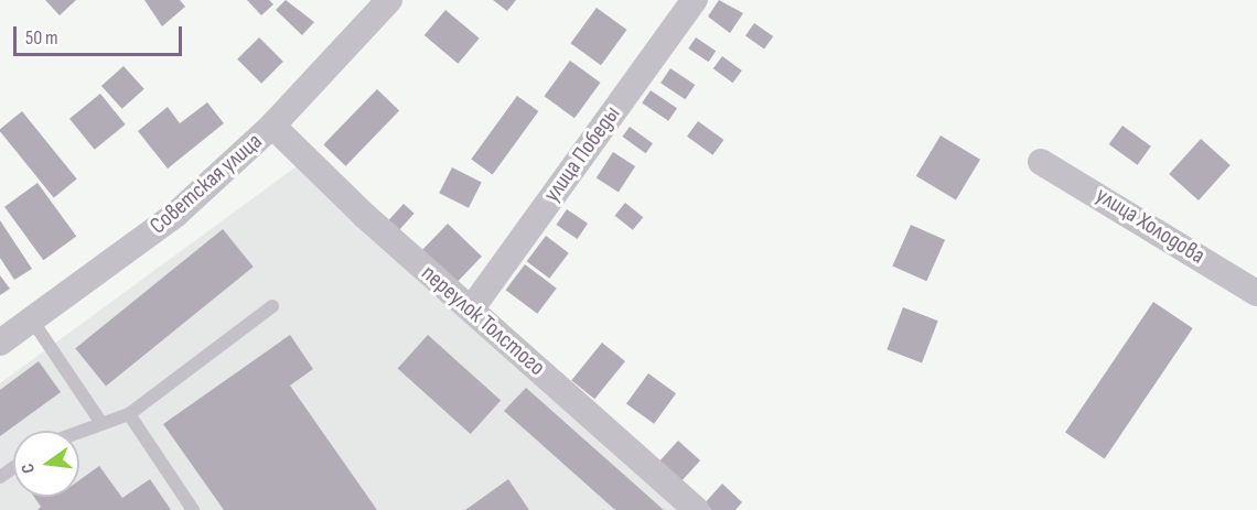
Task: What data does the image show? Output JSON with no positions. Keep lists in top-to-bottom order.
{
  "streets": {
    "street": [
      "улица Победы",
      "Советская улица",
      "улица Холодова",
      "переулок Толстого"
    ]
  },
  "crossings": [
    ["улица Победы", "переулок Толстого"],
    ["Советская улица", "переулок Толстого"]
  ],
  "scale_bar": "50 m",
  "north": "left"
}
